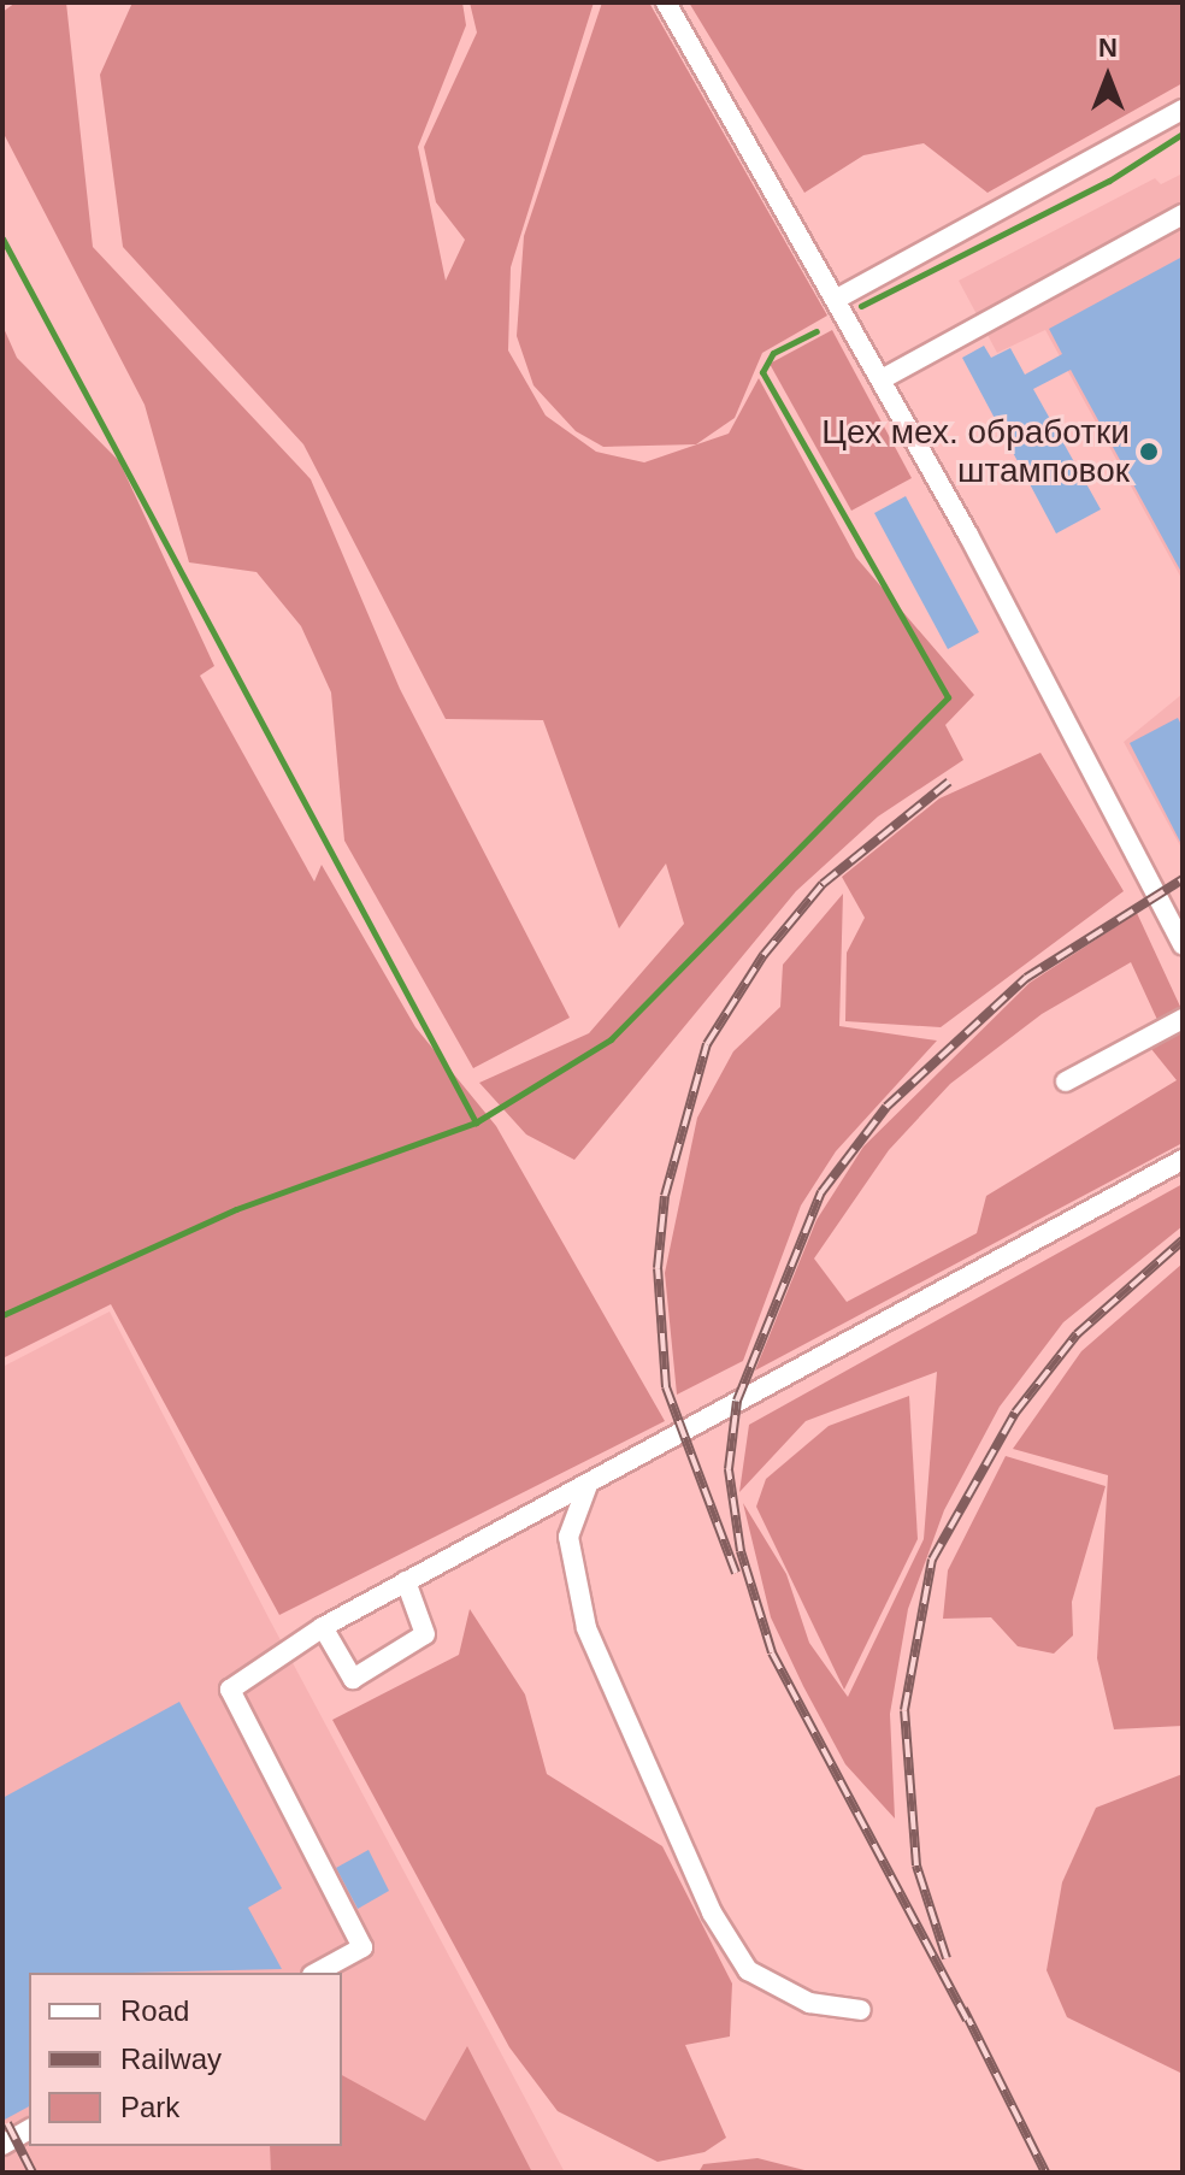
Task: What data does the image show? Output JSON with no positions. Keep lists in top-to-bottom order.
{
  "places": ["Цех мех. обработки штамповок"],
  "legend": ["Road", "Railway", "Park"],
  "north": "top"
}
